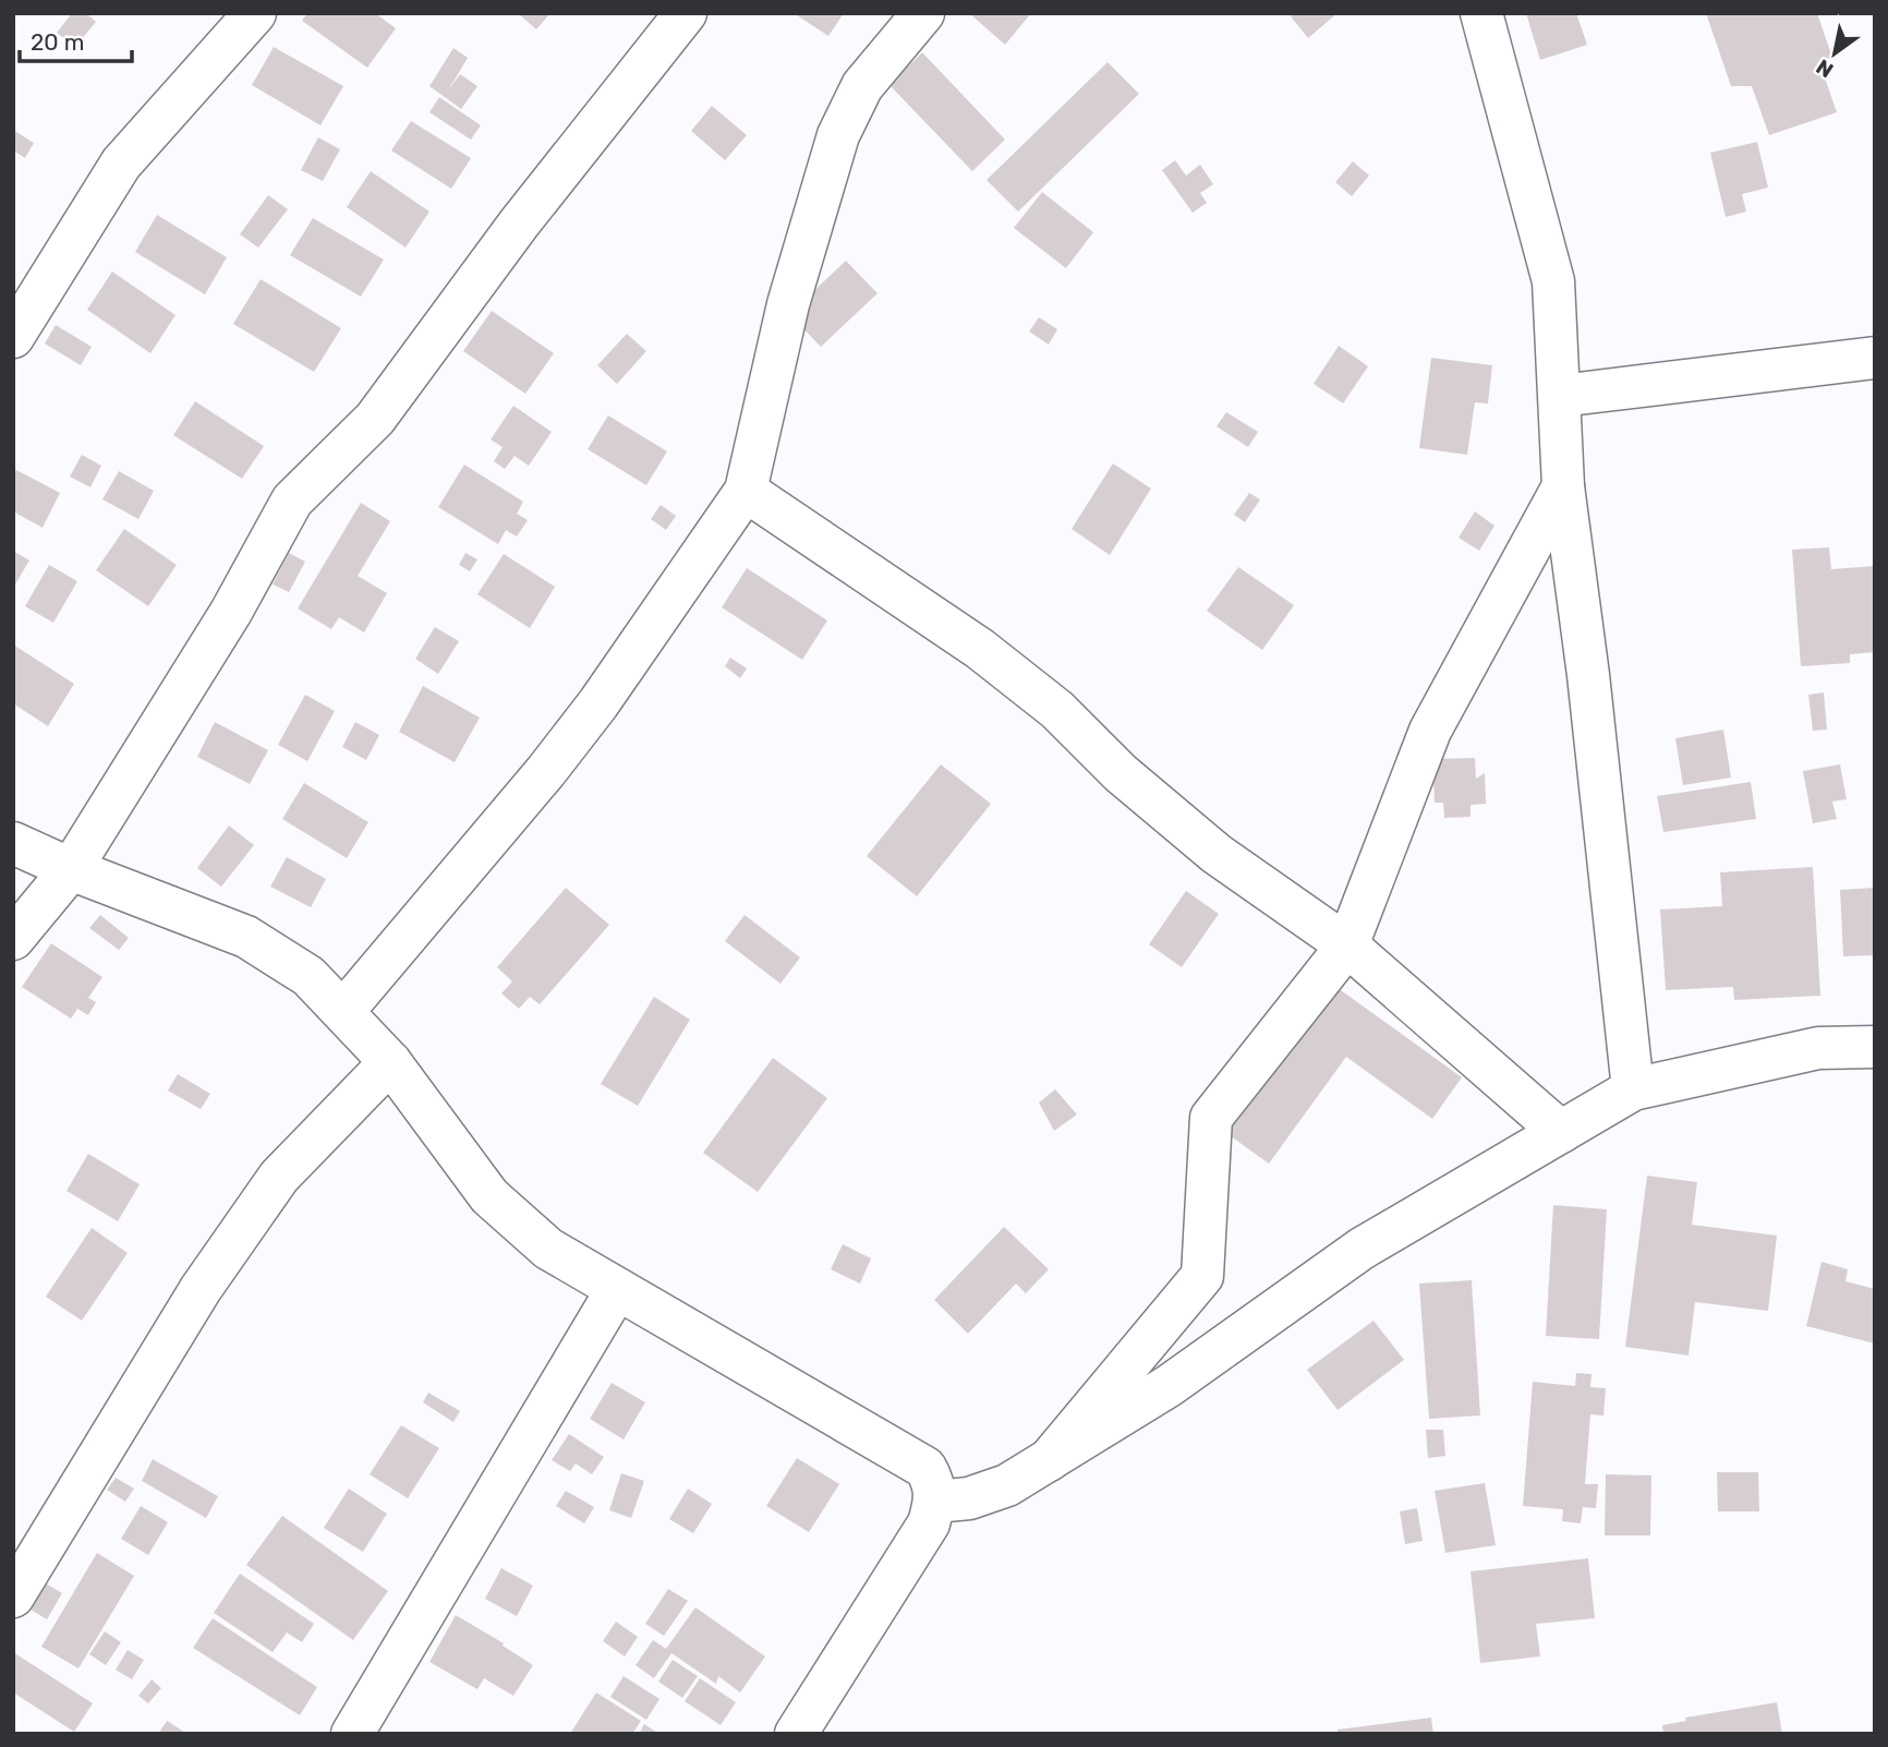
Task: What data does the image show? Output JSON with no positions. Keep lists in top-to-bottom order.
{
  "scale_bar": "20 m",
  "north": "bottom left"
}
